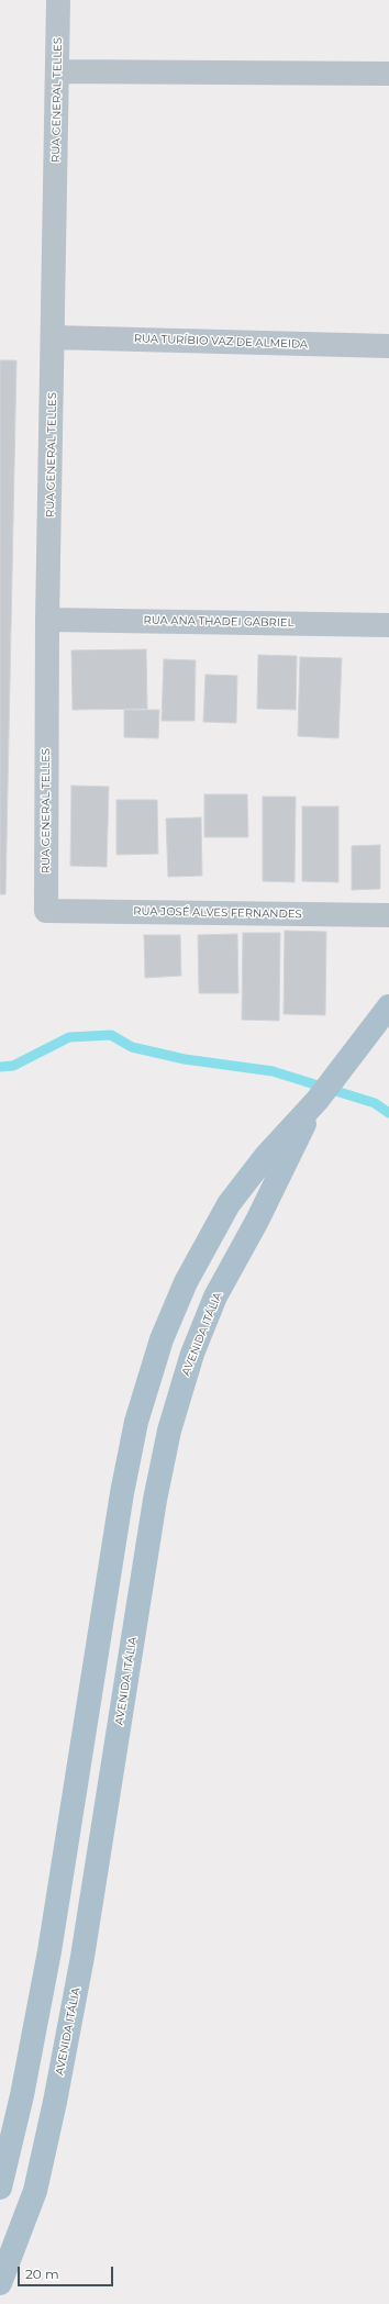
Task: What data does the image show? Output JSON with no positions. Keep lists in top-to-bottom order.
{
  "streets": {
    "main road": ["AVENIDA ITÁLIA"],
    "street": [
      "RUA GENERAL TELLES",
      "RUA TURÍBIO VAZ DE ALMEIDA",
      "RUA ANA THADEI GABRIEL",
      "RUA JOSÉ ALVES FERNANDES"
    ]
  },
  "crossings": [
    ["RUA GENERAL TELLES", "RUA TURÍBIO VAZ DE ALMEIDA"],
    ["RUA GENERAL TELLES", "RUA ANA THADEI GABRIEL"],
    ["RUA GENERAL TELLES", "RUA JOSÉ ALVES FERNANDES"]
  ],
  "scale_bar": "20 m"
}
